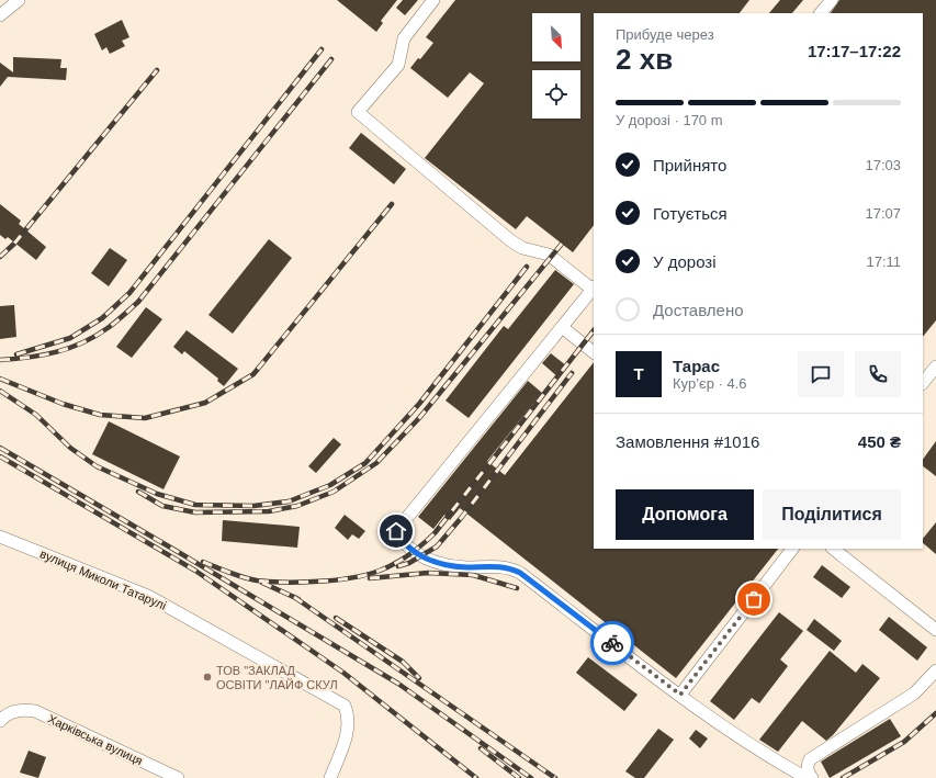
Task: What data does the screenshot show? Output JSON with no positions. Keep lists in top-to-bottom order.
{
  "streets": {
    "street": ["вулиця Миколи Татарулі", "Харківська вулиця"]
  },
  "places": ["ТОВ \"ЗАКЛАД ОСВІТИ \"ЛАЙФ СКУЛ"],
  "north": "bottom right",
  "page": {
    "heading": ["2 хв", "Прибуде через", "17:17–17:22"],
    "panel": [
      "Тарас",
      "Кур’єр · 4.6",
      "Замовлення #1016",
      "450 ₴"
    ],
    "bar": "У дорозі · 170 m",
    "list": [
      ["Прийнято", "17:03"],
      ["Готується", "17:07"],
      ["У дорозі", "17:11"],
      "Доставлено"
    ],
    "round": "Т",
    "buttons": ["Допомога", "Поділитися"]
  }
}
